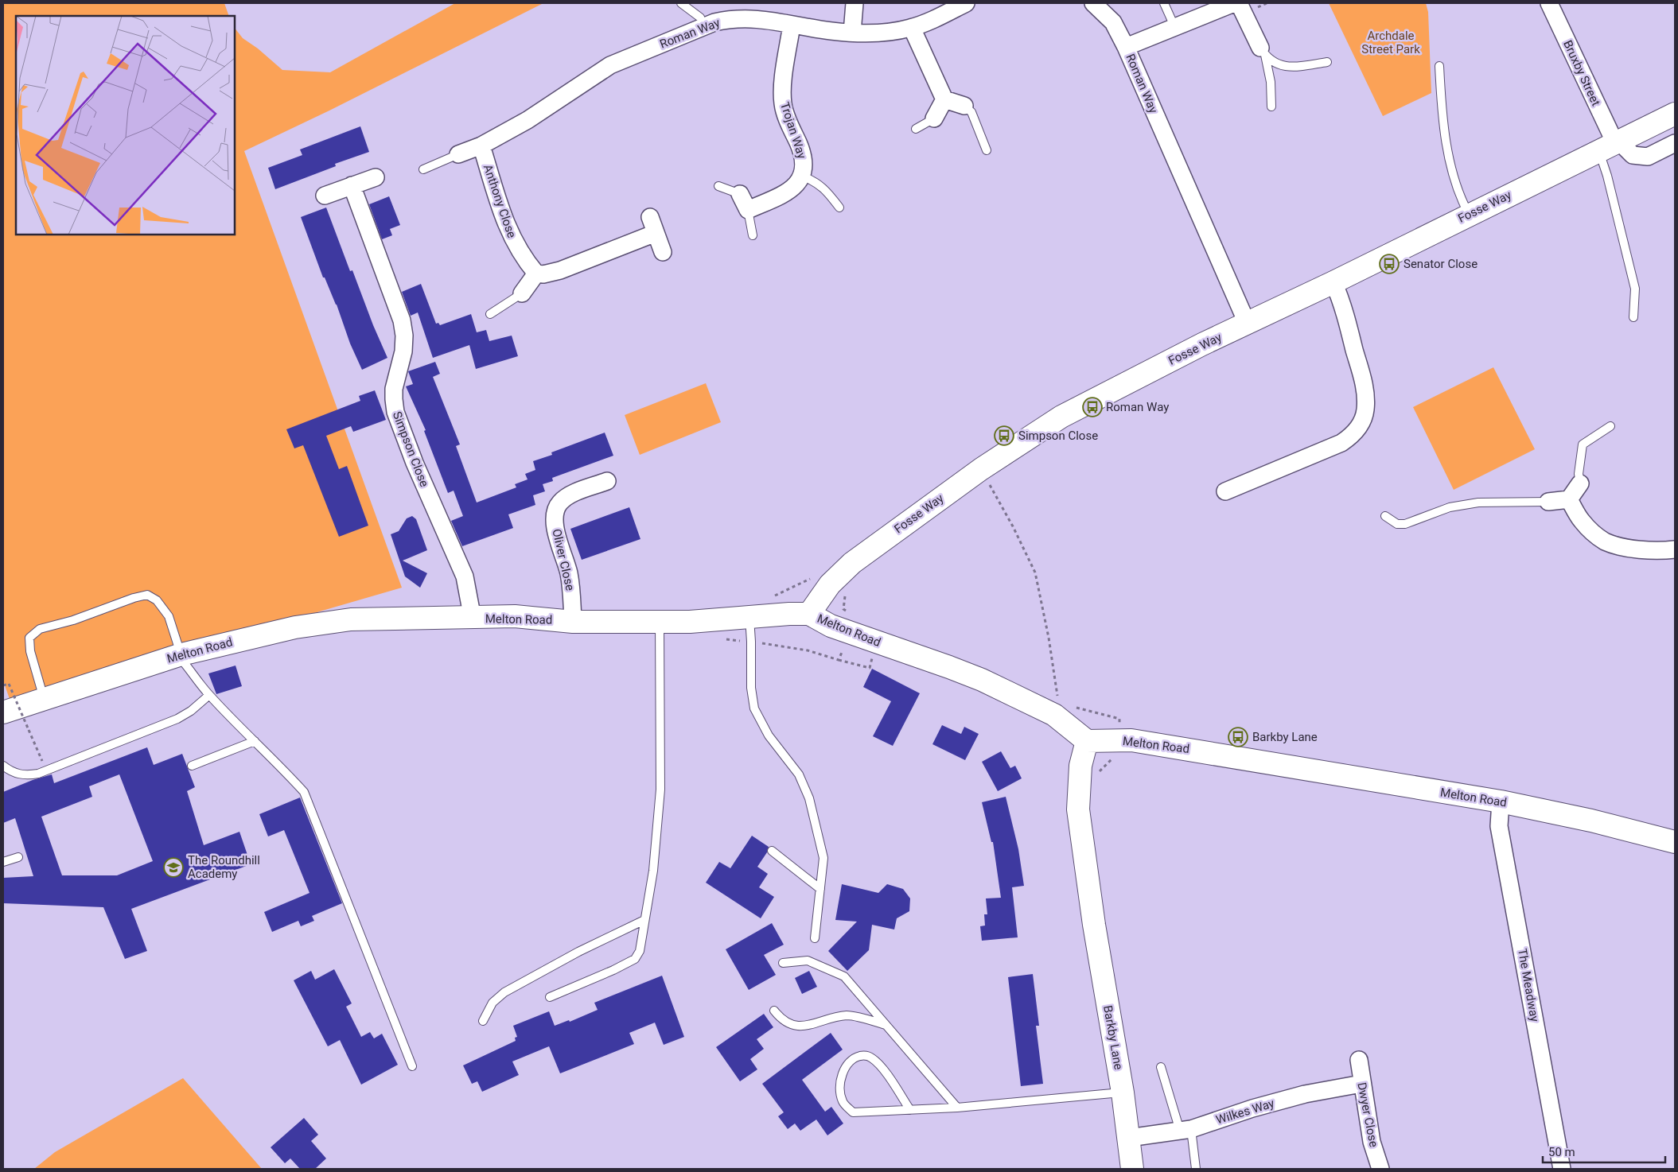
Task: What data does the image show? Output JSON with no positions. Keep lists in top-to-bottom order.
{
  "streets": {
    "street": [
      "Roman Way",
      "Bruxby Street",
      "Trojan Way",
      "Anthony Close",
      "Fosse Way",
      "Simpson Close",
      "Oliver Close",
      "Melton Road",
      "The Meadway",
      "Barkby Lane",
      "Wilkes Way",
      "Dwyer Close"
    ]
  },
  "crossings": [
    ["Roman Way", "Trojan Way"],
    ["Roman Way", "Anthony Close"],
    ["Roman Way", "Fosse Way"],
    ["Bruxby Street", "Fosse Way"],
    ["Fosse Way", "Melton Road"],
    ["Simpson Close", "Melton Road"],
    ["Oliver Close", "Melton Road"],
    ["Melton Road", "The Meadway"],
    ["Melton Road", "Barkby Lane"],
    ["Barkby Lane", "Wilkes Way"],
    ["Wilkes Way", "Dwyer Close"]
  ],
  "parks": ["Archdale Street Park"],
  "places": {
    "bus stop": [
      "Senator Close",
      "Roman Way",
      "Simpson Close",
      "Barkby Lane"
    ],
    "school or university": ["The Roundhill Academy"]
  },
  "scale_bar": "50 m"
}
